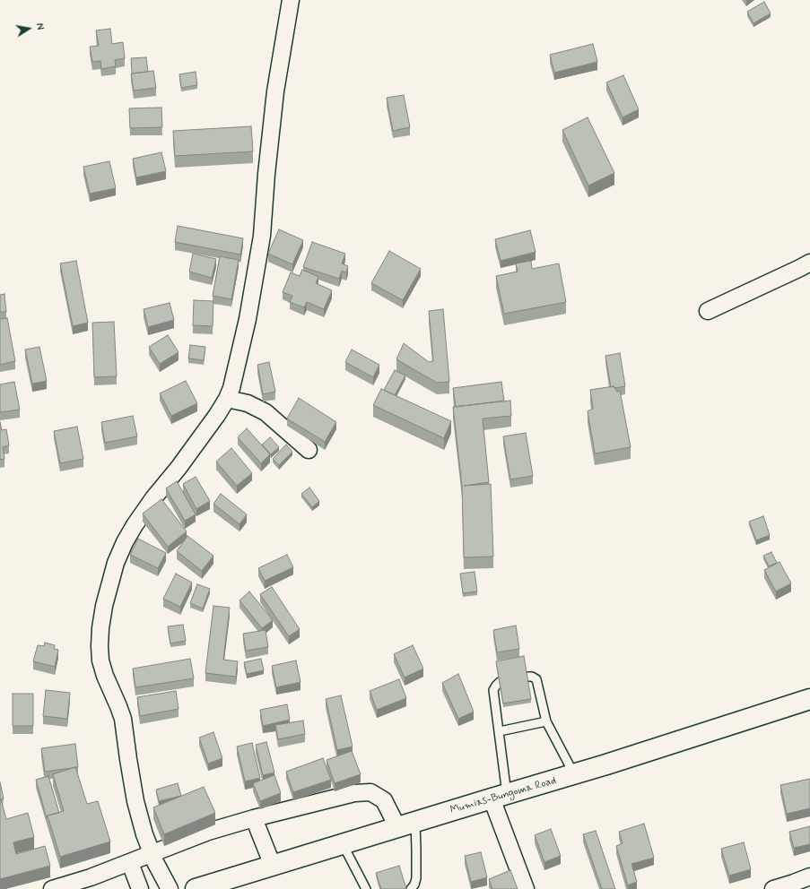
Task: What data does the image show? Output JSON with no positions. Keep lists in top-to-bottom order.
{
  "streets": {
    "highway": ["Mumias-Bungoma Road"]
  },
  "north": "right"
}
